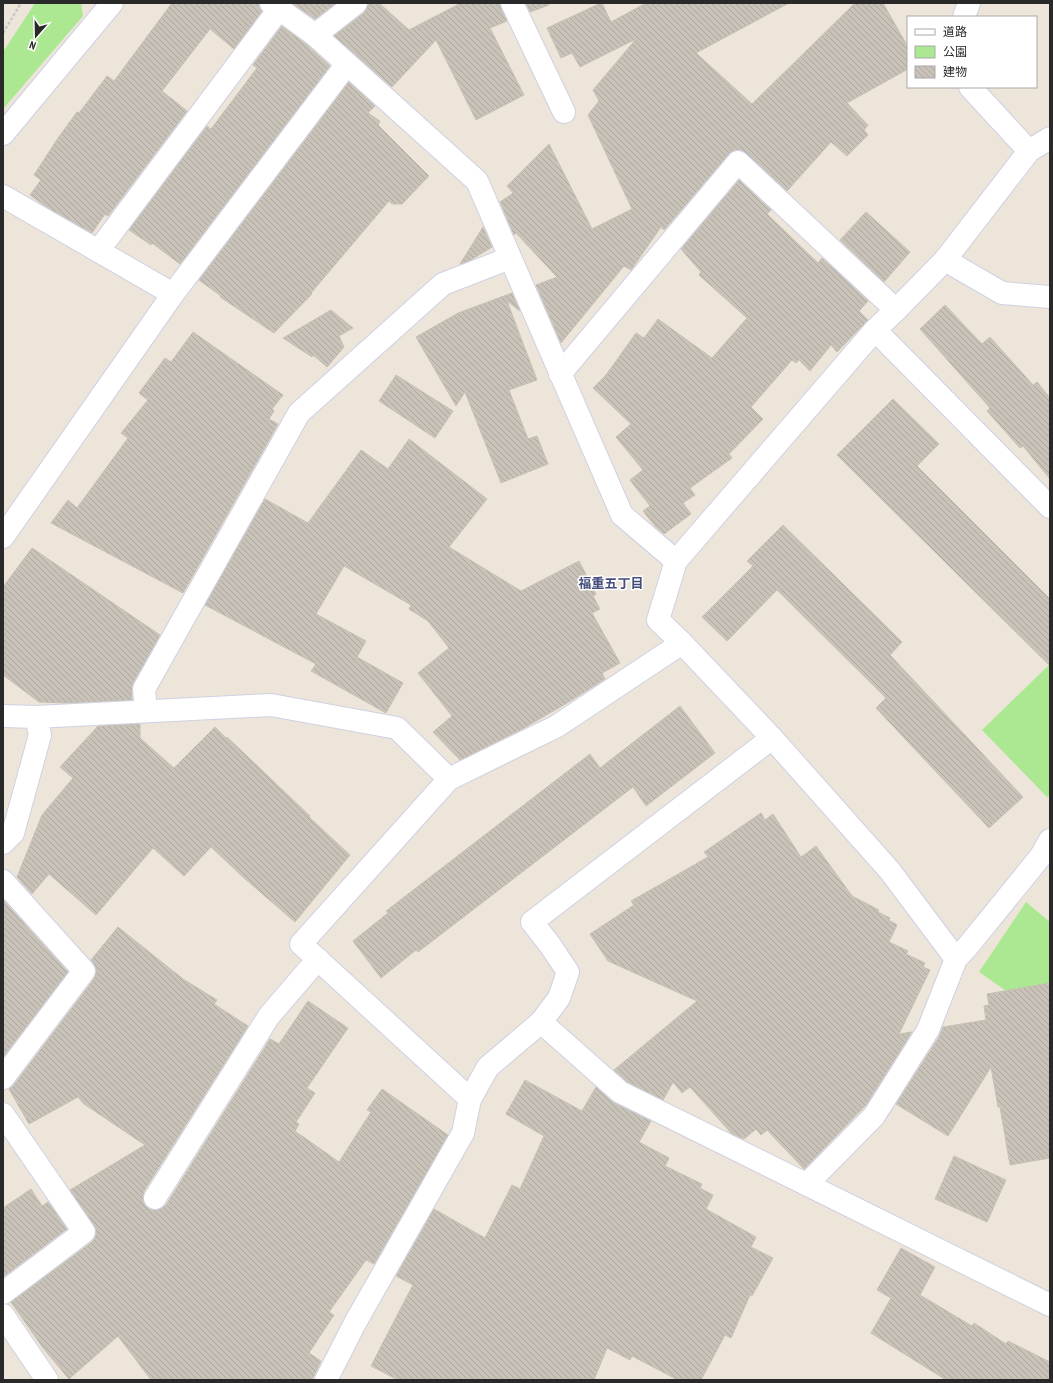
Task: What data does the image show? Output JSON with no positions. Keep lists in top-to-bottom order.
{
  "districts": ["福重五丁目"],
  "legend": ["道路", "公園", "建物"],
  "north": "bottom"
}
